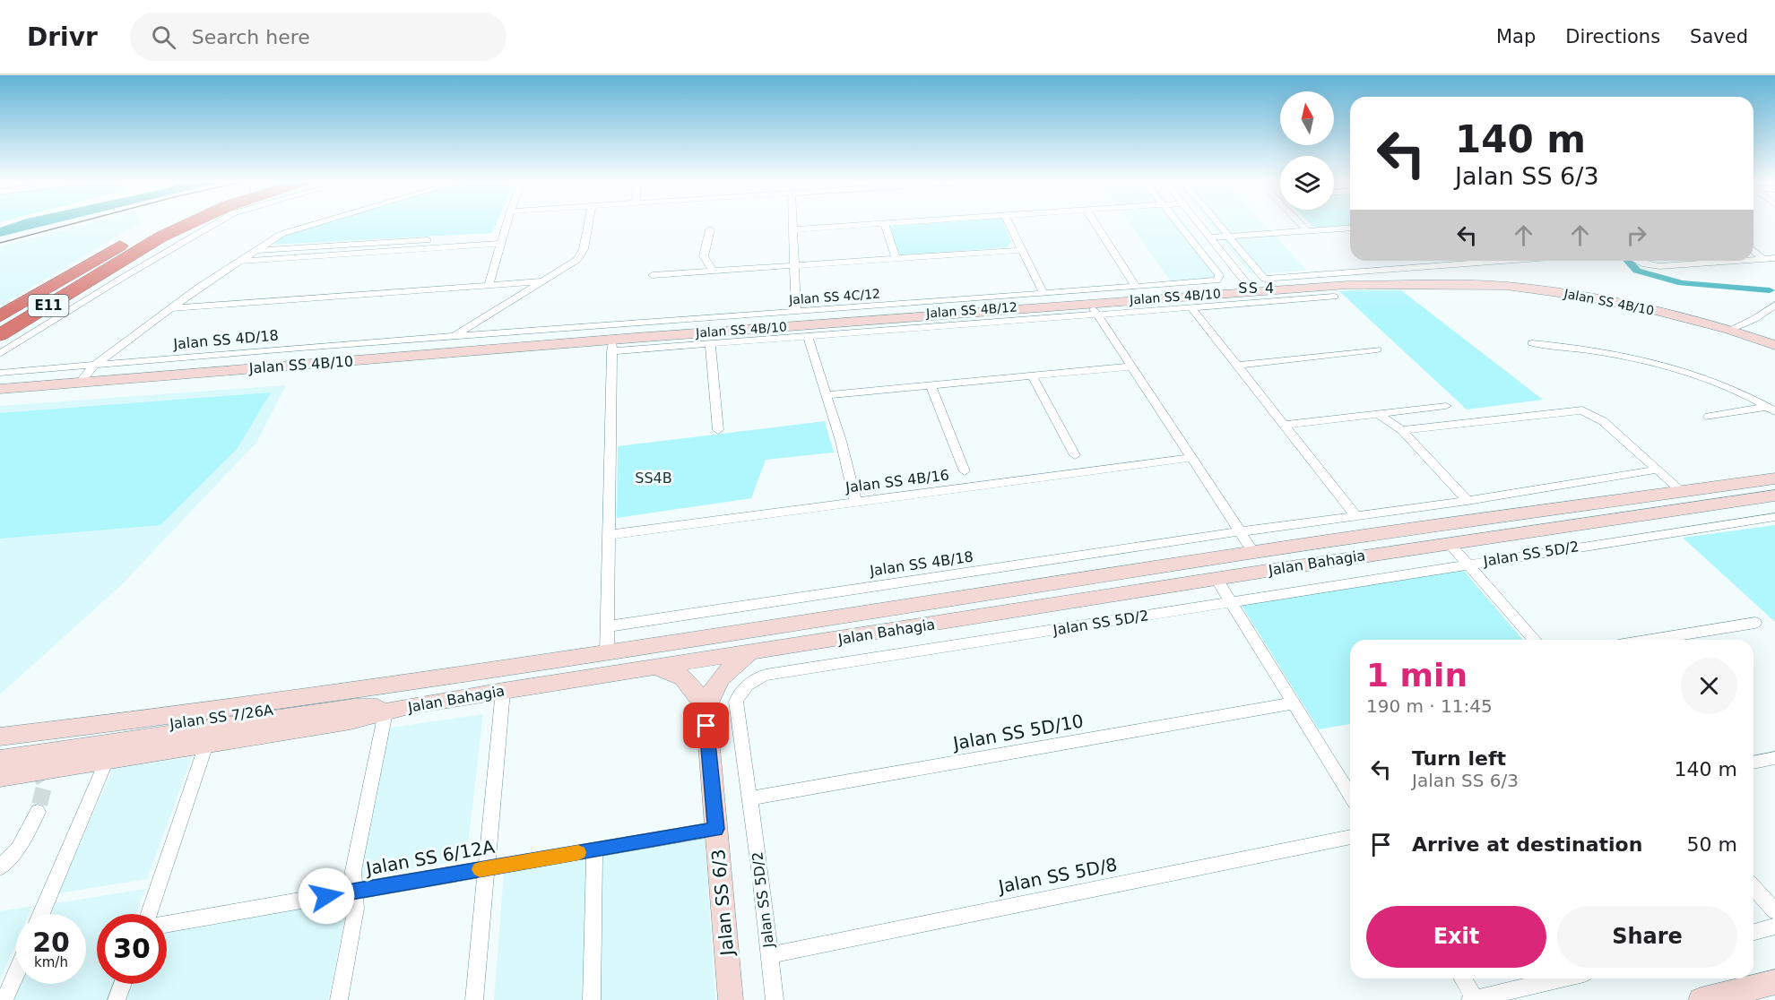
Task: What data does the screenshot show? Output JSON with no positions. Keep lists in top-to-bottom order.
{
  "streets": {
    "highway": ["E11"],
    "main road": [
      "Jalan SS 4B/10",
      "Jalan Bahagia",
      "Jalan SS 7/26A",
      "Jalan SS 6/3"
    ],
    "street": [
      "Jalan SS 4C/12",
      "Jalan SS 4B/12",
      "Jalan SS 4D/18",
      "Jalan SS 4B/16",
      "Jalan SS 5D/2",
      "Jalan SS 4B/18",
      "Jalan SS 5D/10",
      "Jalan SS 6/12A",
      "Jalan SS 5D/8"
    ]
  },
  "crossings": [
    ["Jalan SS 4C/12", "Jalan SS 4D/18"],
    ["Jalan SS 4B/10", "Jalan SS 4B/12"],
    ["Jalan SS 4B/10", "Jalan SS 4D/18"],
    ["Jalan SS 5D/2", "Jalan SS 5D/10"],
    ["Jalan SS 5D/2", "Jalan SS 5D/8"],
    ["Jalan Bahagia", "Jalan SS 7/26A"],
    ["Jalan SS 6/12A", "Jalan SS 6/3"]
  ],
  "districts": ["SS 4"],
  "parks": ["SS4B"],
  "north": "top",
  "page": {
    "header": "Drivr",
    "search": "Search here",
    "nav": ["Map", "Directions", "Saved"],
    "turn": ["140 m", "Jalan SS 6/3"],
    "heading": ["1 min", "190 m · 11:45"],
    "list": [
      {
        "name": "Turn left",
        "note": "Jalan SS 6/3",
        "value": "140 m"
      },
      {
        "name": "Arrive at destination",
        "value": "50 m"
      }
    ],
    "buttons": ["Exit", "Share"],
    "speed": "20 km/h",
    "limit": "30"
  }
}
